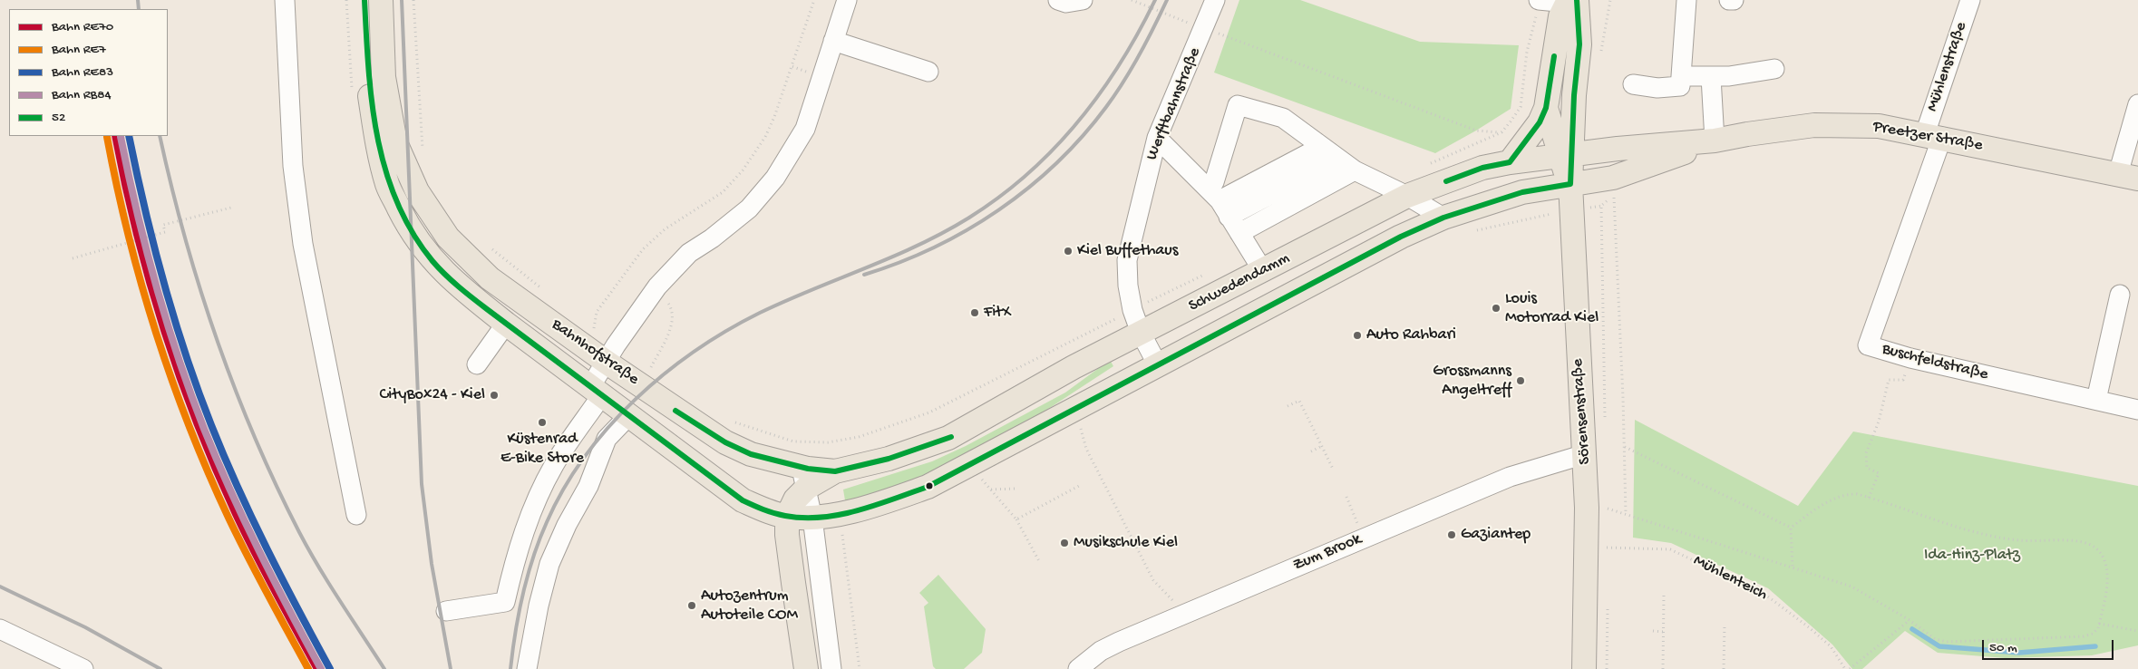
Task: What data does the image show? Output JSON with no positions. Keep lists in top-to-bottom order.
{
  "streets": {
    "main road": [
      "Preetzer Straße",
      "Schwedendamm",
      "Bahnhofstraße",
      "Sörensenstraße"
    ],
    "street": [
      "Mühlenstraße",
      "Werftbahnstraße",
      "Buschfeldstraße",
      "Zum Brook"
    ],
    "path": ["Mühlenteich"]
  },
  "crossings": [
    ["Mühlenstraße", "Preetzer Straße"],
    ["Mühlenstraße", "Buschfeldstraße"],
    ["Werftbahnstraße", "Schwedendamm"],
    ["Preetzer Straße", "Schwedendamm"],
    ["Preetzer Straße", "Buschfeldstraße"],
    ["Preetzer Straße", "Sörensenstraße"],
    ["Schwedendamm", "Bahnhofstraße"],
    ["Schwedendamm", "Sörensenstraße"],
    ["Sörensenstraße", "Zum Brook"],
    ["Sörensenstraße", "Mühlenteich"]
  ],
  "parks": ["Ida-Hinz-Platz"],
  "places": [
    "Kiel Buffethaus",
    "Louis Motorrad Kiel",
    "FitX",
    "Auto Rahbari",
    "Grossmanns Angeltreff",
    "CityBox24 - Kiel",
    "Küstenrad E-Bike Store",
    "Gaziantep",
    "Musikschule Kiel",
    "Autozentrum Autoteile COM"
  ],
  "lines": [
    "transit line 52",
    "rail line RE70",
    "rail line RE83",
    "rail line RE7",
    "rail line RB84"
  ],
  "legend": [
    "Bahn RE70",
    "Bahn RE7",
    "Bahn RE83",
    "Bahn RB84",
    "52"
  ],
  "scale_bar": "50 m"
}
